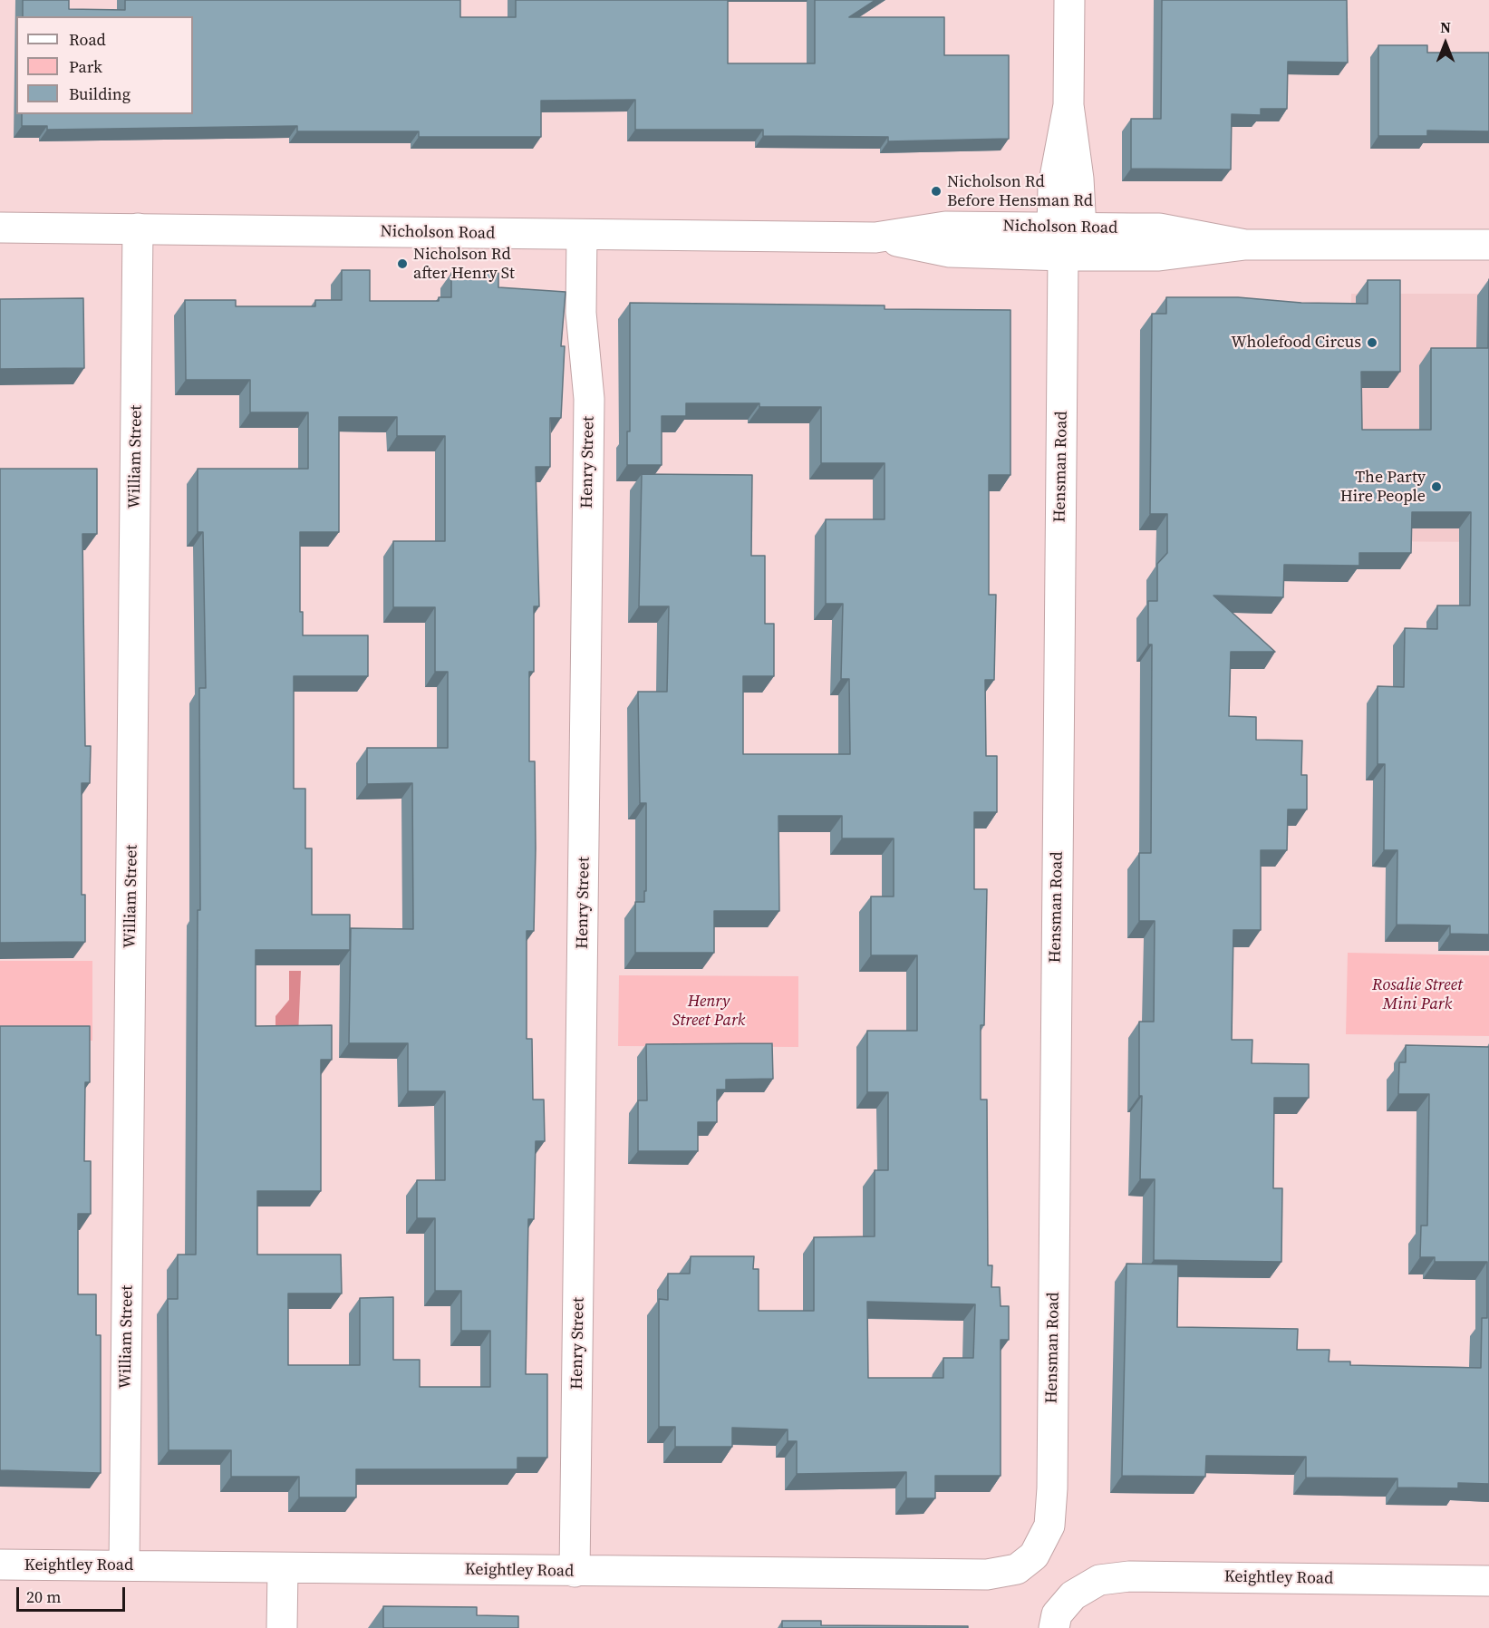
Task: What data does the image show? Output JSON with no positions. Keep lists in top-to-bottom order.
{
  "streets": {
    "street": [
      "Nicholson Road",
      "William Street",
      "Henry Street",
      "Hensman Road",
      "Keightley Road"
    ]
  },
  "crossings": [
    ["Nicholson Road", "William Street"],
    ["Nicholson Road", "Henry Street"],
    ["Nicholson Road", "Hensman Road"],
    ["William Street", "Keightley Road"],
    ["Henry Street", "Keightley Road"],
    ["Hensman Road", "Keightley Road"]
  ],
  "parks": ["Rosalie Street Mini Park", "Henry Street Park"],
  "places": [
    "Nicholson Rd Before Hensman Rd",
    "Nicholson Rd after Henry St",
    "Wholefood Circus",
    "The Party Hire People"
  ],
  "legend": ["Road", "Park", "Building"],
  "scale_bar": "20 m",
  "north": "top"
}
